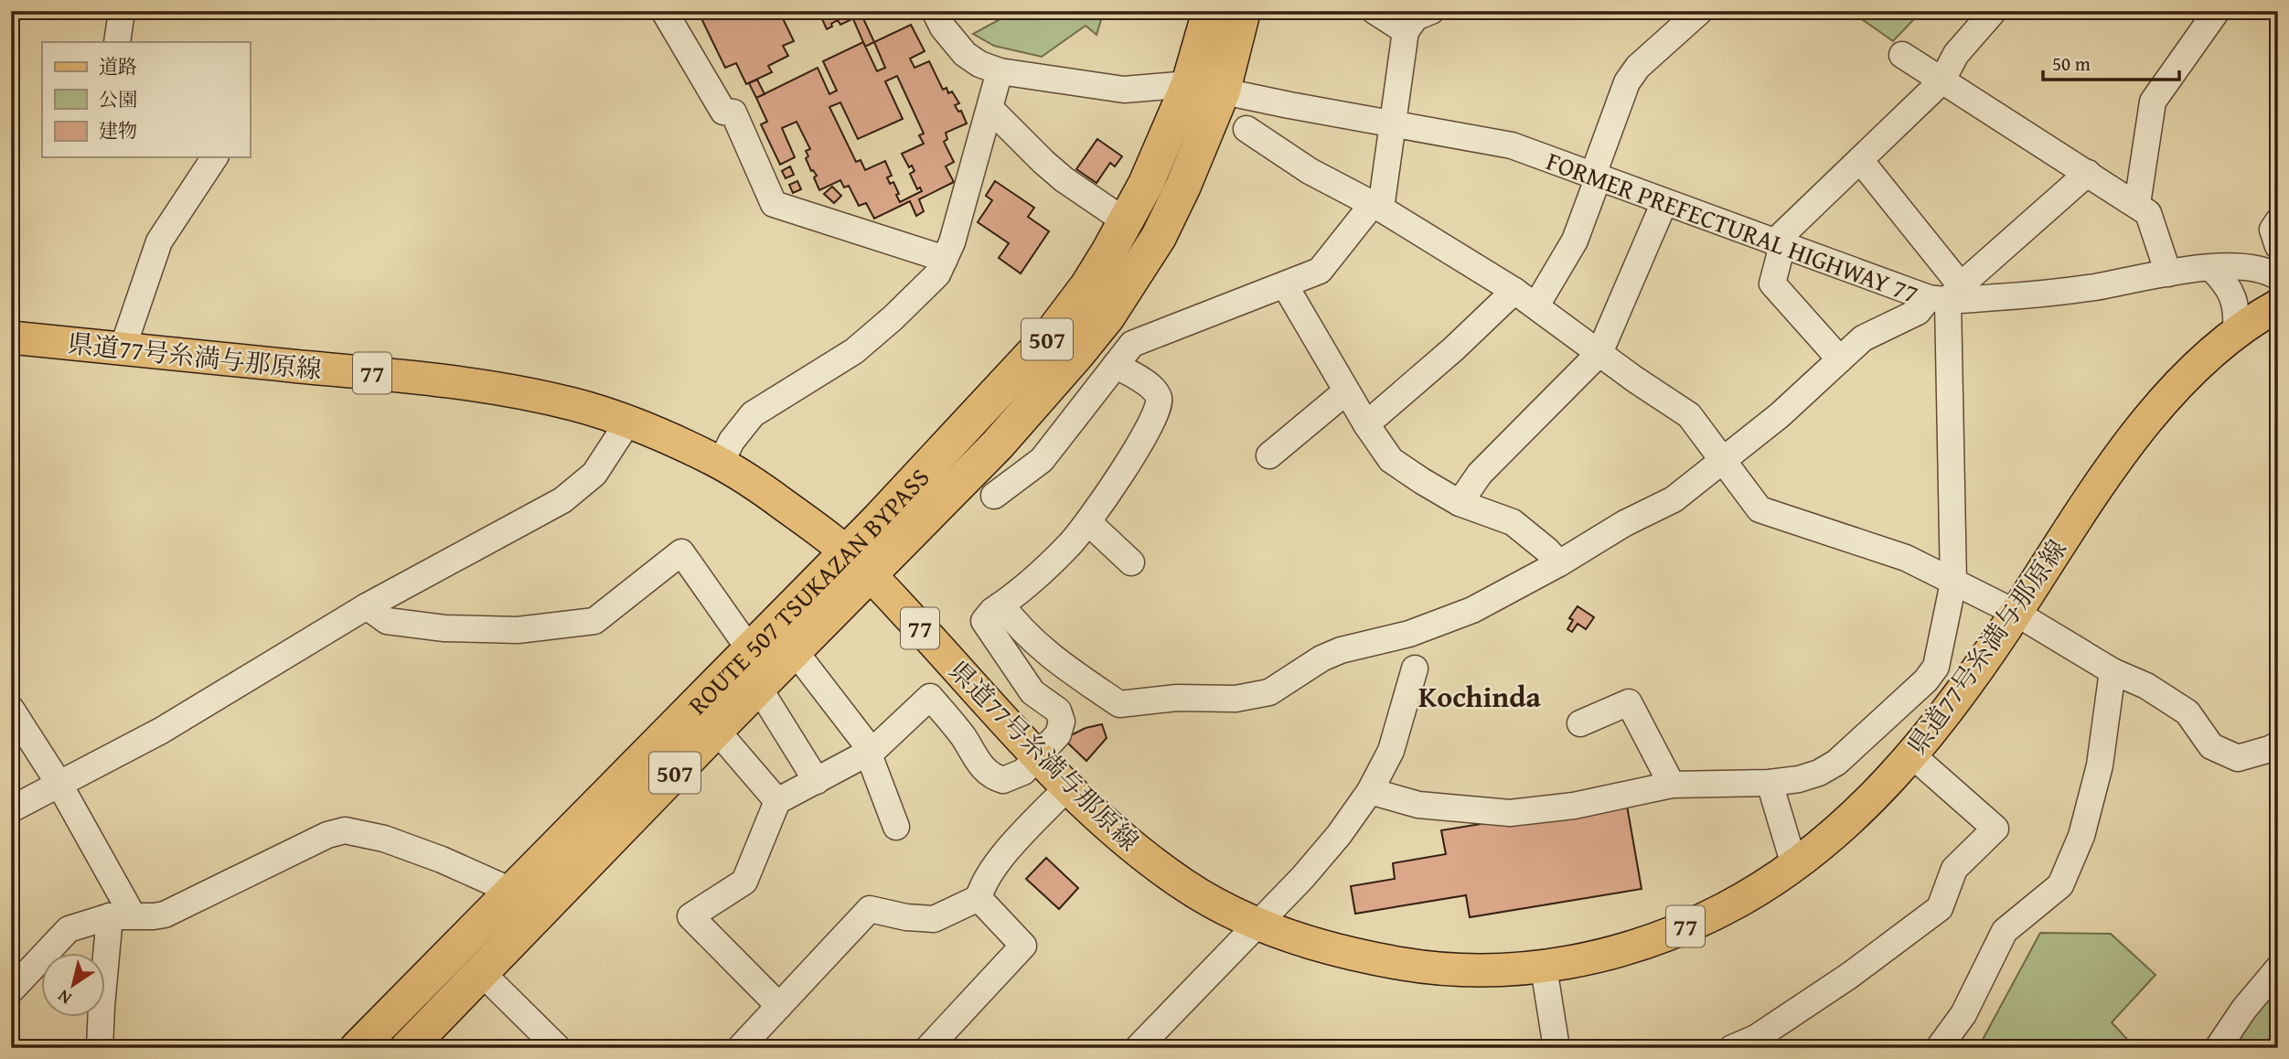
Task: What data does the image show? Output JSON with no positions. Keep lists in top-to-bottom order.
{
  "streets": {
    "highway": ["507", "ROUTE 507 TSUKAZAN BYPASS"],
    "main road": ["県道77号糸満与那原線", "77"],
    "street": ["FORMER PREFECTURAL HIGHWAY 77"]
  },
  "crossings": [
    ["FORMER PREFECTURAL HIGHWAY 77", "507"],
    ["FORMER PREFECTURAL HIGHWAY 77", "ROUTE 507 TSUKAZAN BYPASS"],
    ["507", "ROUTE 507 TSUKAZAN BYPASS"],
    ["県道77号糸満与那原線", "ROUTE 507 TSUKAZAN BYPASS"]
  ],
  "districts": ["Kochinda"],
  "legend": ["道路", "公園", "建物"],
  "scale_bar": "50 m",
  "north": "bottom left"
}
